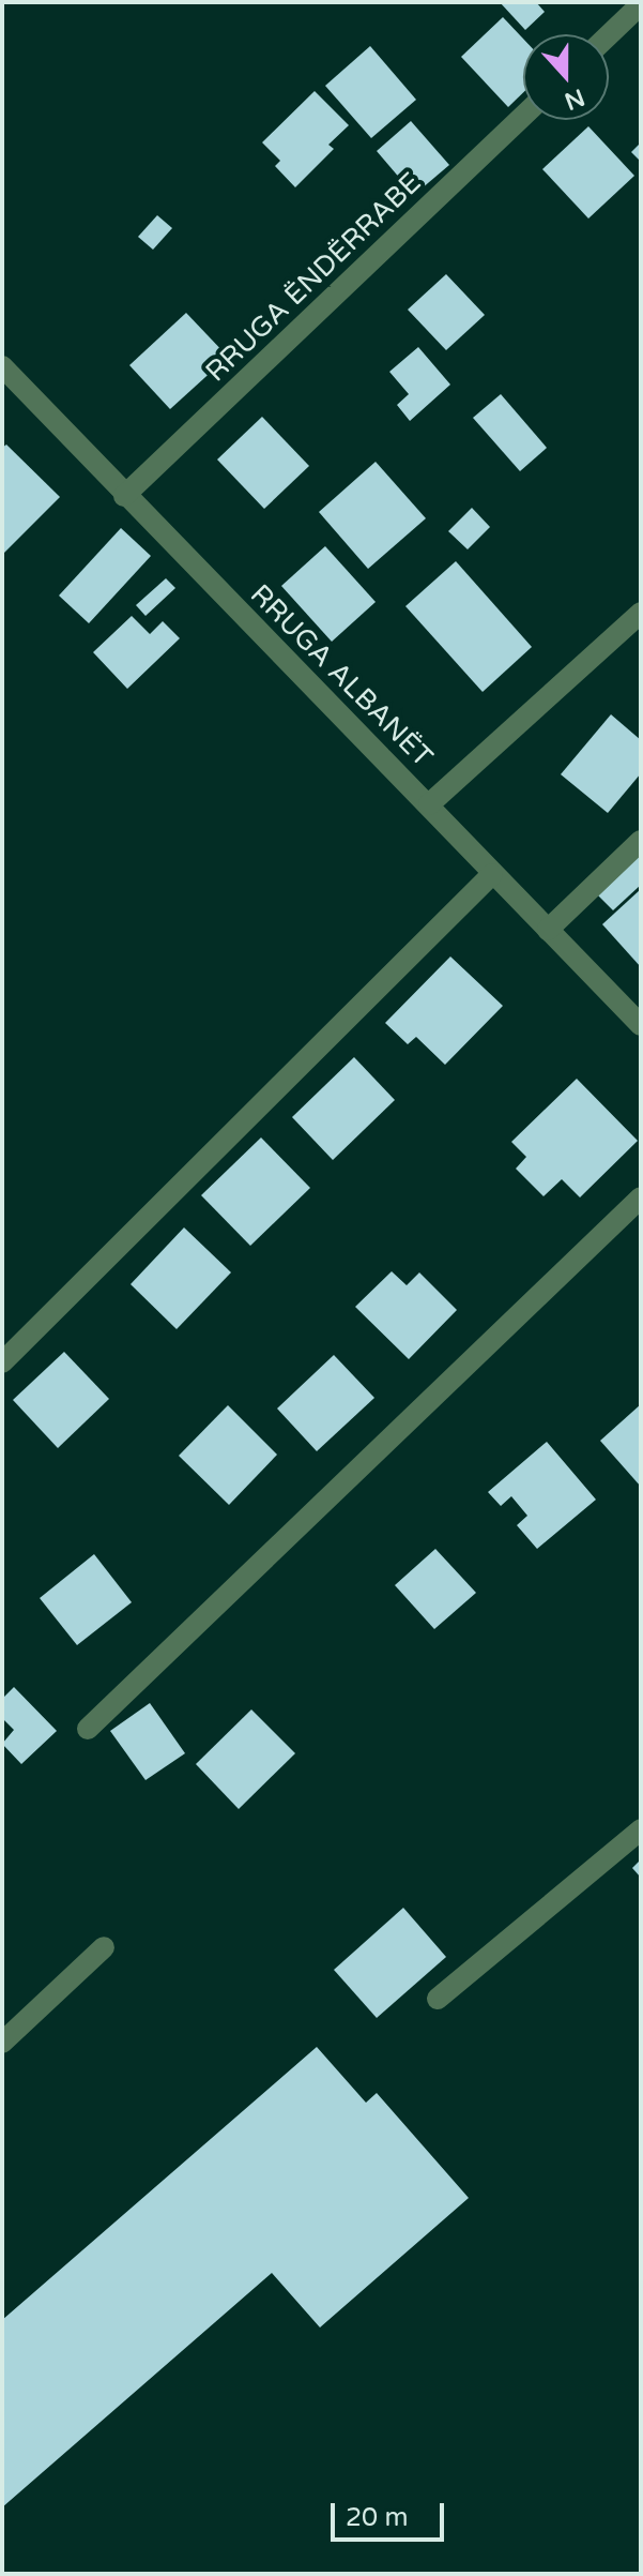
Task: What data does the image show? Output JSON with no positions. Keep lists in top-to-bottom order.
{
  "streets": {
    "street": ["RRUGA ËNDËRRABE", "RRUGA ALBANËT"]
  },
  "crossings": [
    ["RRUGA ËNDËRRABE", "RRUGA ALBANËT"]
  ],
  "scale_bar": "20 m",
  "north": "bottom"
}
